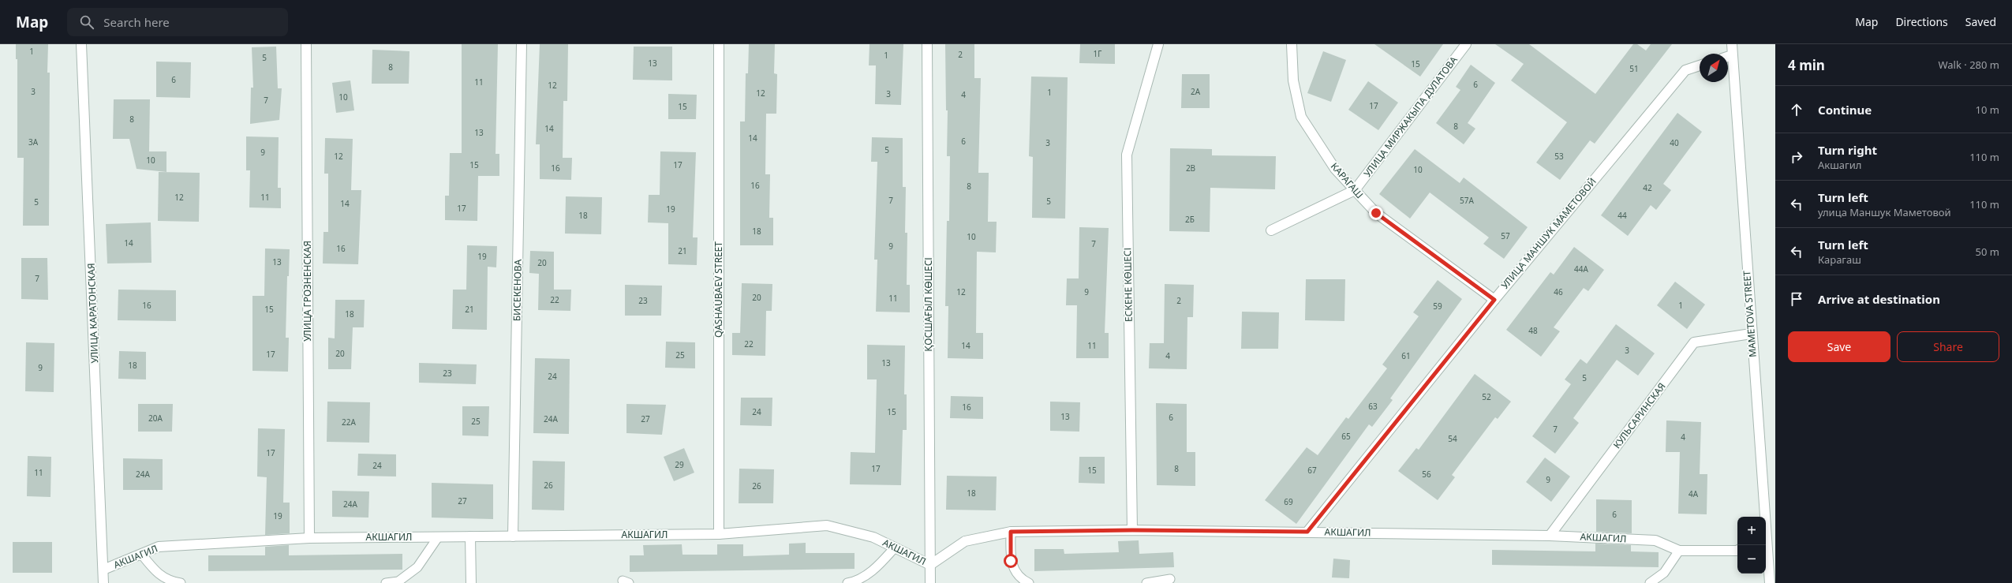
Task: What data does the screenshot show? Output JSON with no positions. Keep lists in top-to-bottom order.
{
  "streets": {
    "street": [
      "УЛИЦА МИРЖАКЫПА ДУЛАТОВА",
      "КАРАГАШ",
      "УЛИЦА МАНШУК МАМЕТОВОЙ",
      "ЕСКЕНЕ КӨШЕСІ",
      "QASHAUBAEV STREET",
      "БИСЕКЕНОВА",
      "УЛИЦА ГРОЗНЕНСКАЯ",
      "ҚОСШАҒЫЛ КӨШЕСІ",
      "УЛИЦА КАРАТОНСКАЯ",
      "MAMETOVA STREET",
      "КУЛЬСАРИНСКАЯ",
      "АКШАГИЛ"
    ]
  },
  "crossings": [
    ["УЛИЦА МИРЖАКЫПА ДУЛАТОВА", "КАРАГАШ"],
    ["КАРАГАШ", "УЛИЦА МАНШУК МАМЕТОВОЙ"],
    ["УЛИЦА МАНШУК МАМЕТОВОЙ", "АКШАГИЛ"],
    ["ЕСКЕНЕ КӨШЕСІ", "АКШАГИЛ"],
    ["QASHAUBAEV STREET", "АКШАГИЛ"],
    ["БИСЕКЕНОВА", "АКШАГИЛ"],
    ["УЛИЦА ГРОЗНЕНСКАЯ", "АКШАГИЛ"],
    ["ҚОСШАҒЫЛ КӨШЕСІ", "АКШАГИЛ"],
    ["УЛИЦА КАРАТОНСКАЯ", "АКШАГИЛ"],
    ["MAMETOVA STREET", "КУЛЬСАРИНСКАЯ"],
    ["КУЛЬСАРИНСКАЯ", "АКШАГИЛ"]
  ],
  "house_numbers": [
    "1",
    "1Г",
    "2",
    "1",
    "5",
    "13",
    "15",
    "8",
    "51",
    "6",
    "11",
    "6",
    "12",
    "3",
    "2А",
    "1",
    "12",
    "3",
    "4",
    "10",
    "7",
    "17",
    "15",
    "8",
    "8",
    "14",
    "13",
    "14",
    "6",
    "3А",
    "3",
    "40",
    "5",
    "9",
    "12",
    "53",
    "10",
    "15",
    "17",
    "16",
    "2В",
    "10",
    "16",
    "8",
    "42",
    "12",
    "11",
    "7",
    "57А",
    "5",
    "5",
    "14",
    "17",
    "19",
    "18",
    "44",
    "2Б",
    "18",
    "57",
    "10",
    "14",
    "7",
    "9",
    "16",
    "21",
    "19",
    "13",
    "20",
    "44А",
    "7",
    "12",
    "9",
    "46",
    "20",
    "11",
    "22",
    "23",
    "2",
    "16",
    "1",
    "59",
    "15",
    "21",
    "18",
    "48",
    "22",
    "14",
    "11",
    "3",
    "20",
    "17",
    "25",
    "4",
    "61",
    "13",
    "18",
    "9",
    "23",
    "24",
    "5",
    "52",
    "63",
    "16",
    "24",
    "15",
    "13",
    "6",
    "20А",
    "24А",
    "27",
    "25",
    "22А",
    "7",
    "65",
    "4",
    "54",
    "17",
    "29",
    "24",
    "17",
    "8",
    "15",
    "67",
    "11",
    "24А",
    "56",
    "9",
    "26",
    "26",
    "18",
    "4А",
    "27",
    "69",
    "24А",
    "6",
    "19"
  ],
  "north": "top right",
  "page": {
    "header": "Map",
    "search": "Search here",
    "nav": ["Map", "Directions", "Saved"],
    "heading": ["4 min", "Walk · 280 m"],
    "list": [
      ["Continue", "10 m"],
      ["Turn right", "Акшагил", "110 m"],
      ["Turn left", "улица Маншук Маметовой", "110 m"],
      ["Turn left", "Карагаш", "50 m"],
      "Arrive at destination"
    ],
    "buttons": ["Save", "Share"],
    "map_buttons": ["+", "−"]
  }
}
